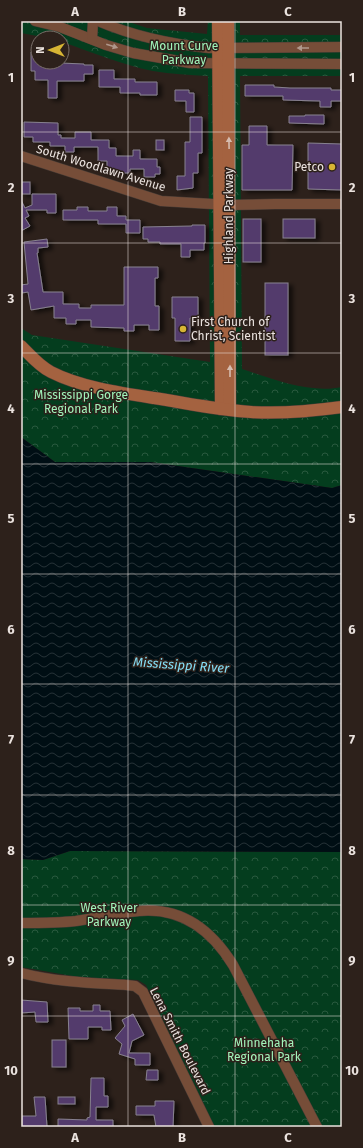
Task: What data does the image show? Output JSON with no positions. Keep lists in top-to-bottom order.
{
  "streets": {
    "street": ["South Woodlawn Avenue", "Highland Parkway", "Lena Smith Boulevard"]
  },
  "crossings": [
    ["South Woodlawn Avenue", "Highland Parkway"]
  ],
  "water": ["Mississippi River"],
  "parks": [
    "Mount Curve Parkway",
    "Mississippi Gorge Regional Park",
    "West River Parkway",
    "Minnehaha Regional Park"
  ],
  "places": ["Petco", "First Church of Christ, Scientist"],
  "north": "left",
  "grid": {
    "columns": ["A", "B", "C"],
    "rows": [
      "1",
      "2",
      "3",
      "4",
      "5",
      "6",
      "7",
      "8",
      "9",
      "10"
    ]
  }
}
